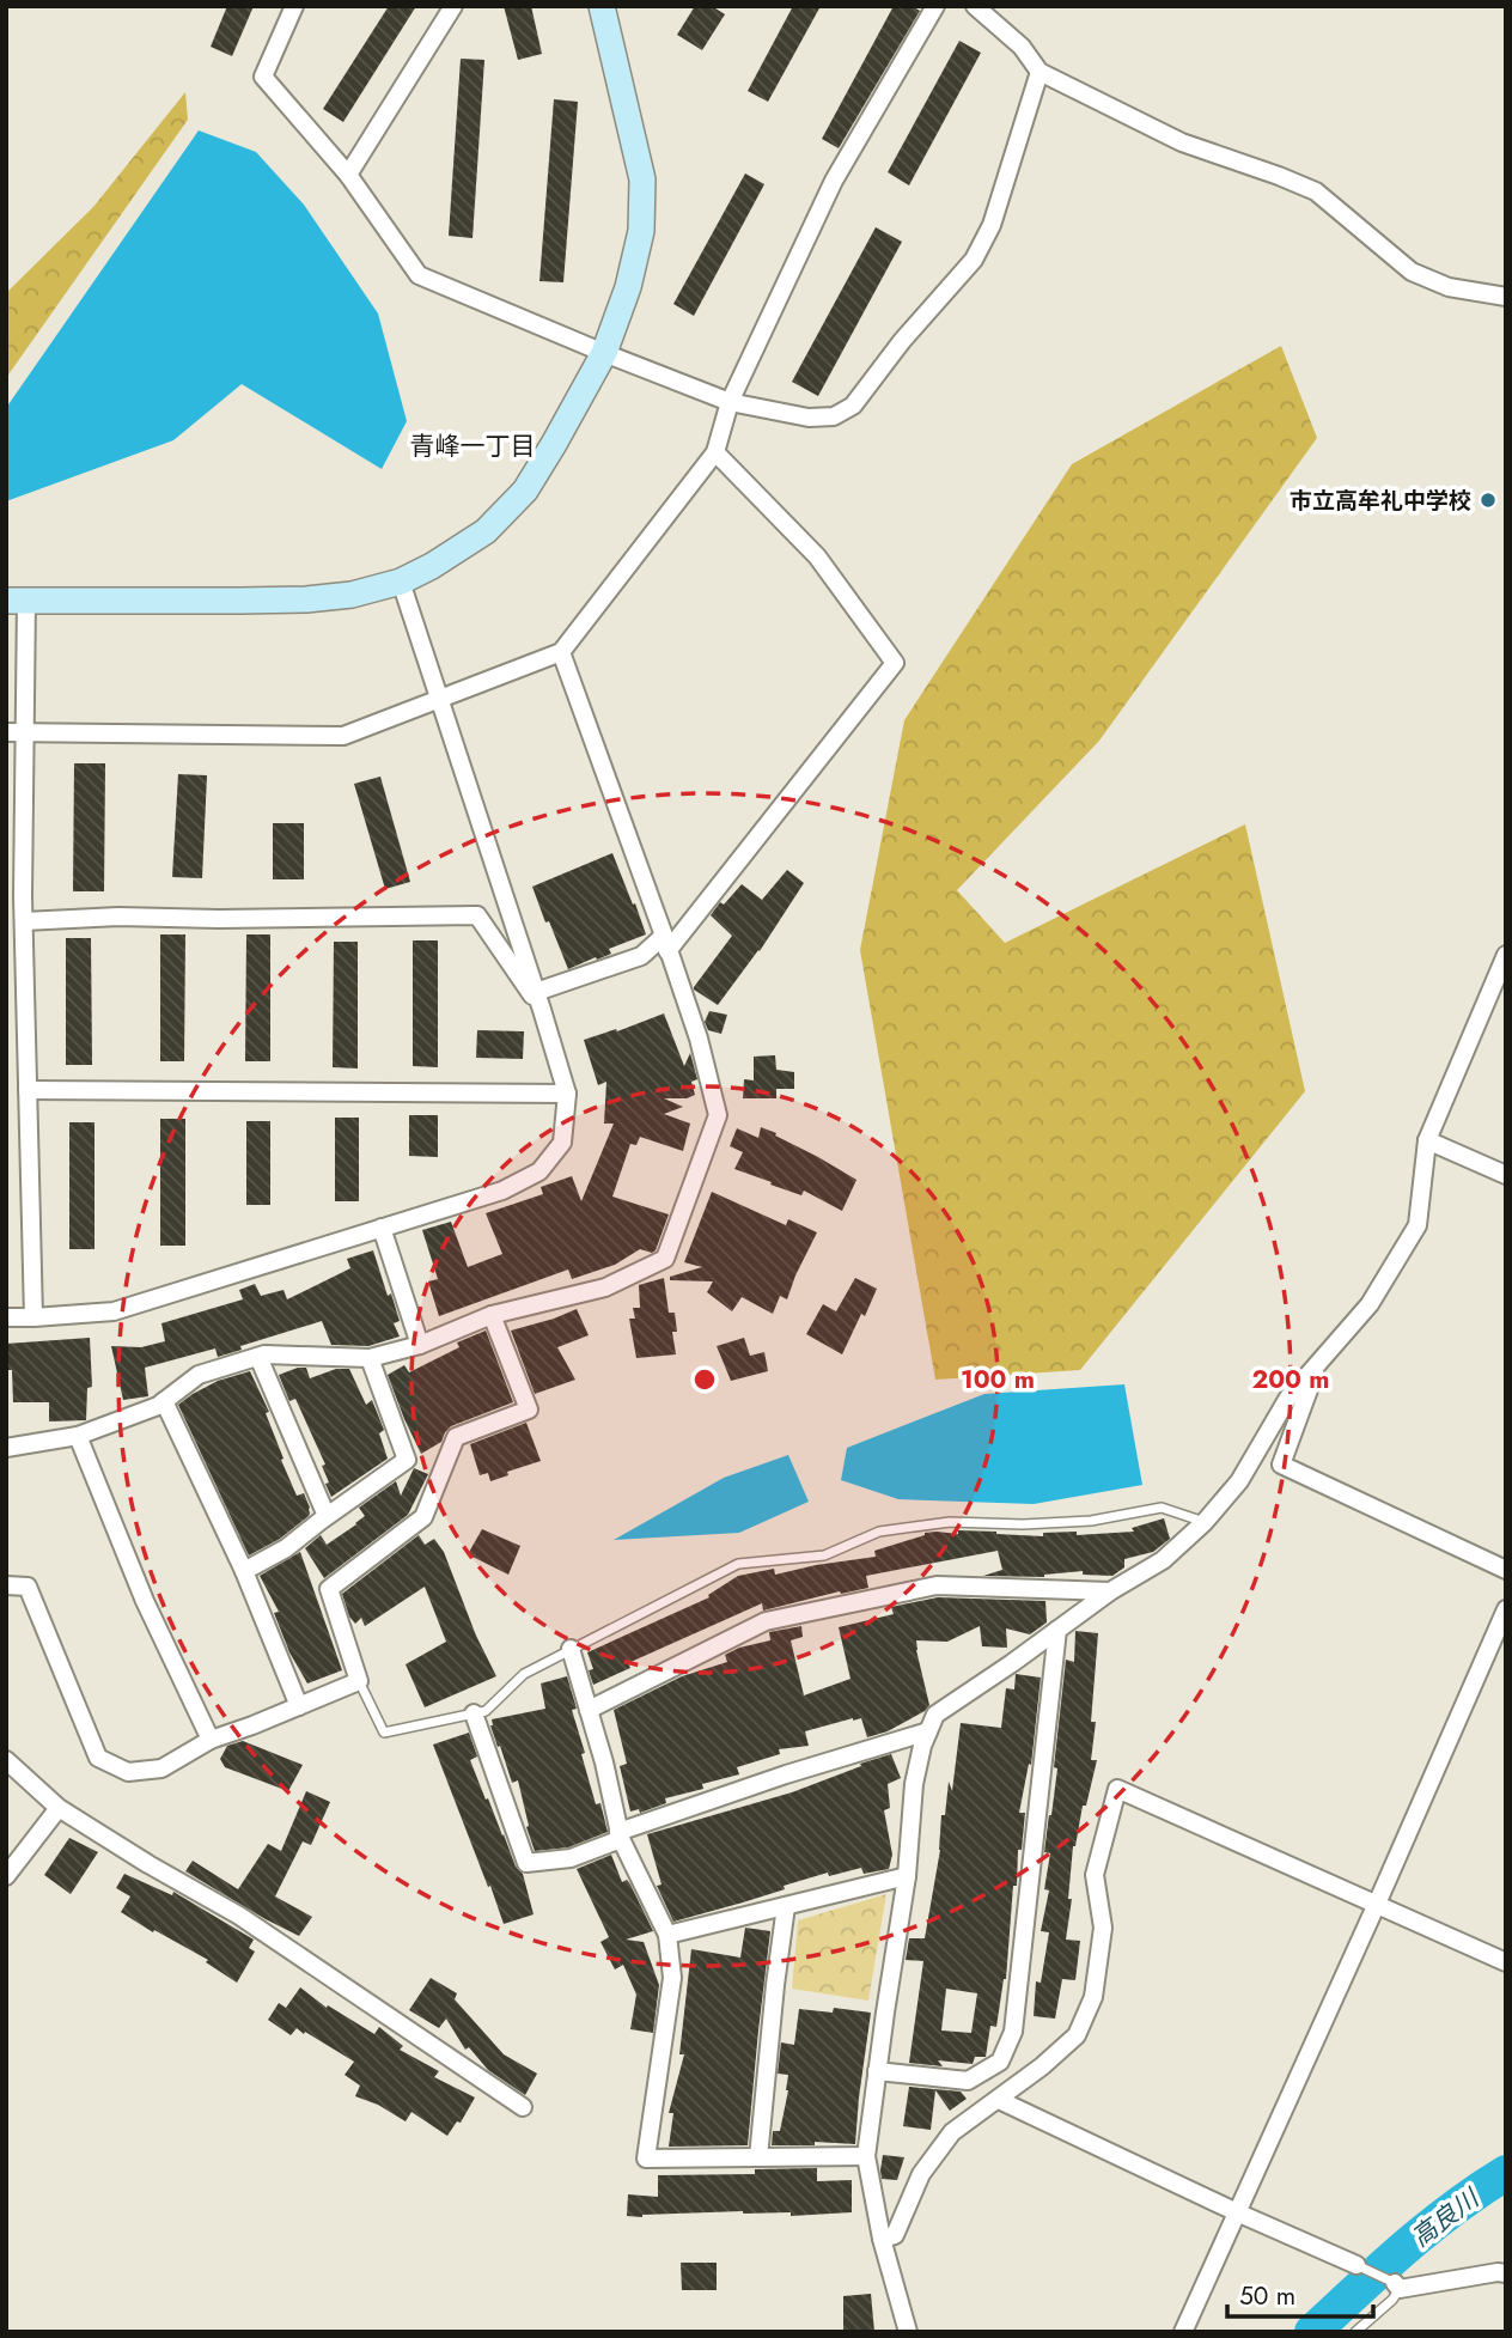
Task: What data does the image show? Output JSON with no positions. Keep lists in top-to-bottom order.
{
  "districts": ["青峰一丁目"],
  "water": ["高良川"],
  "places": ["市立高牟礼中学校"],
  "scale_bar": "50 m",
  "rings": ["100 m", "200 m"]
}
